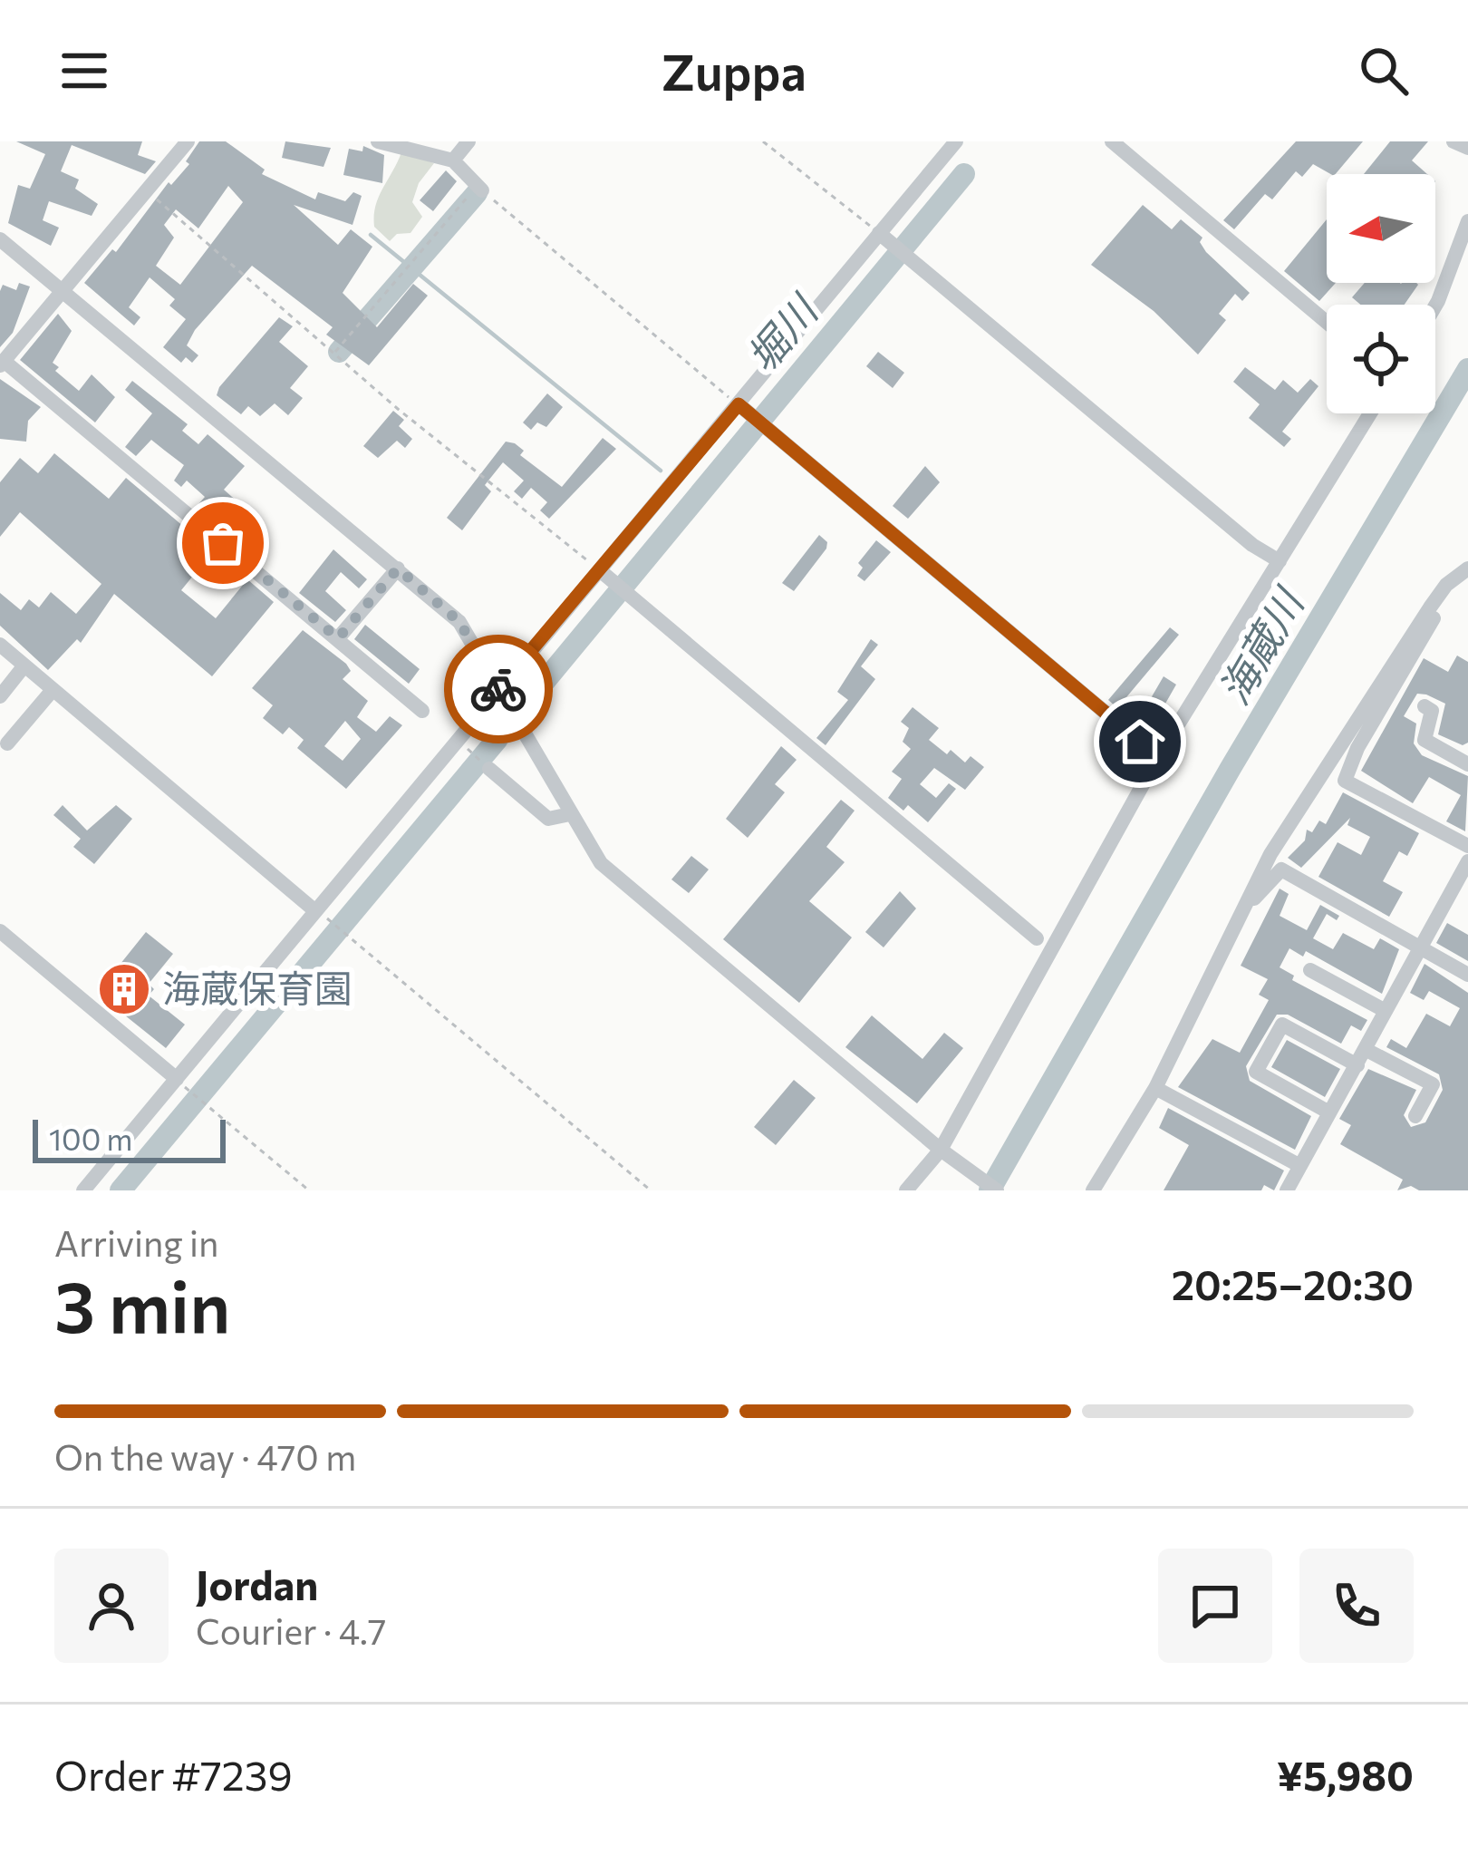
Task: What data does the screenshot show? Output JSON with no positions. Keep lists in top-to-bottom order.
{
  "water": ["堀川", "海蔵川"],
  "places": {
    "building": ["海蔵保育園"]
  },
  "scale_bar": "100 m",
  "north": "left",
  "page": {
    "header": "Zuppa",
    "scale": "100 m",
    "heading": ["3 min", "Arriving in", "20:25–20:30"],
    "panel": [
      "Jordan",
      "Courier · 4.7",
      "Order #7239",
      "¥5,980"
    ],
    "bar": "On the way · 470 m"
  }
}
